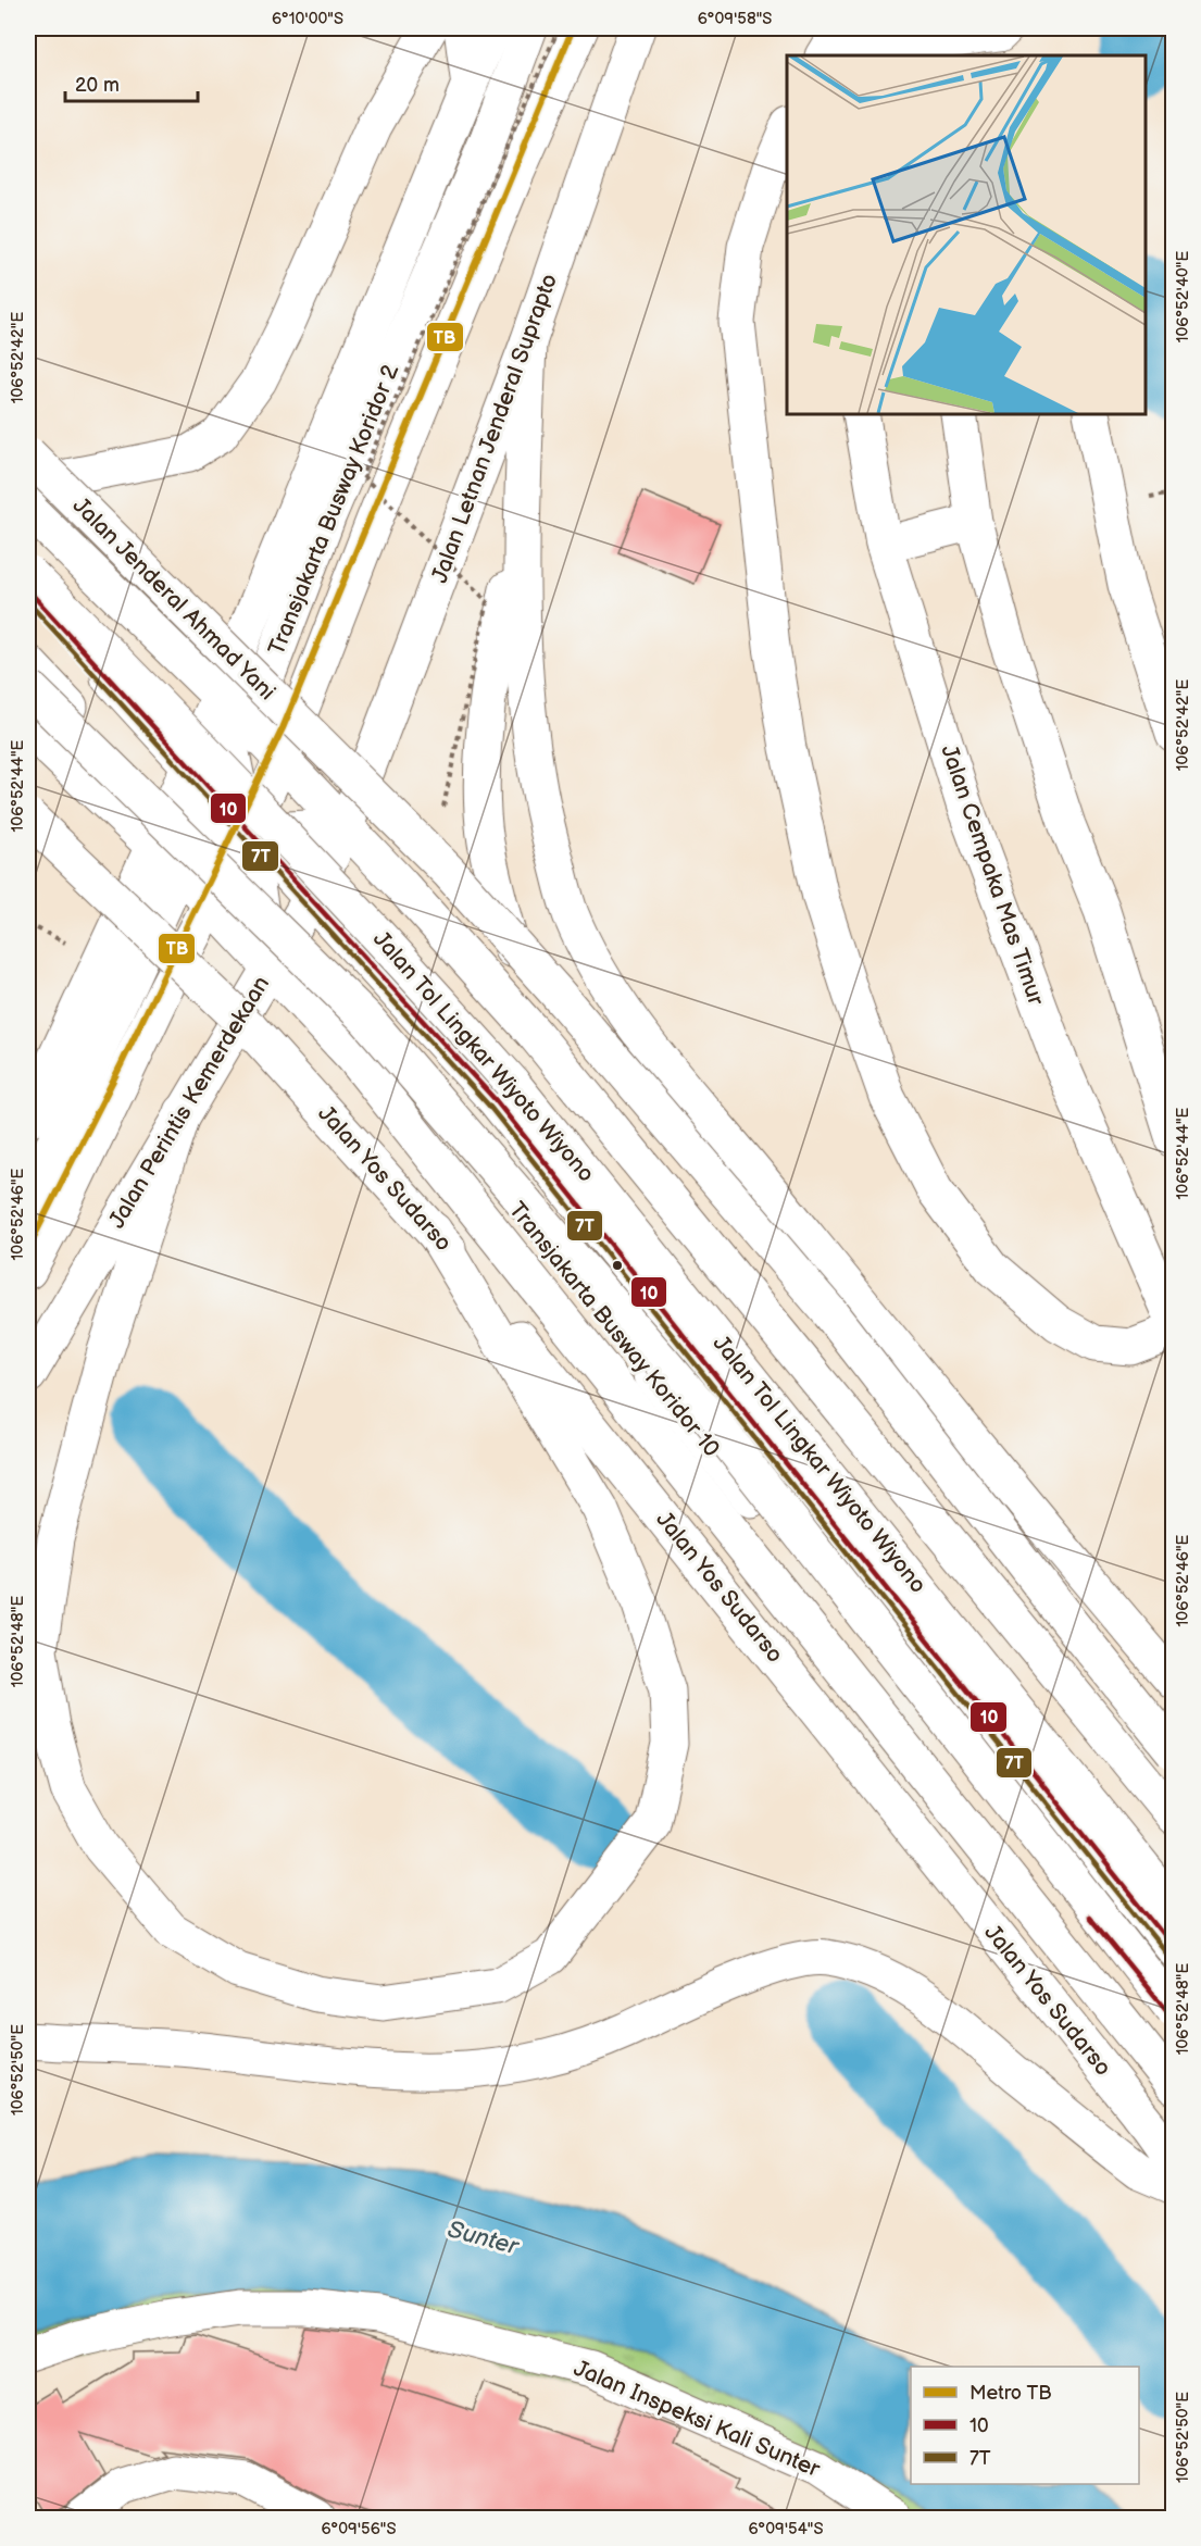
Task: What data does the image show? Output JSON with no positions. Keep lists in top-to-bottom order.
{
  "streets": {
    "main road": [
      "Jalan Letnan Jenderal Suprapto",
      "Transjakarta Busway Koridor 2",
      "Jalan Jenderal Ahmad Yani",
      "Jalan Cempaka Mas Timur",
      "Jalan Tol Lingkar Wiyoto Wiyono",
      "Jalan Perintis Kemerdekaan",
      "Jalan Yos Sudarso",
      "Transjakarta Busway Koridor 10",
      "Jalan Inspeksi Kali Sunter"
    ]
  },
  "crossings": [
    ["Jalan Letnan Jenderal Suprapto", "Jalan Jenderal Ahmad Yani"],
    ["Jalan Letnan Jenderal Suprapto", "Jalan Perintis Kemerdekaan"],
    ["Transjakarta Busway Koridor 2", "Jalan Jenderal Ahmad Yani"],
    ["Jalan Jenderal Ahmad Yani", "Jalan Perintis Kemerdekaan"],
    ["Jalan Perintis Kemerdekaan", "Jalan Yos Sudarso"],
    ["Jalan Perintis Kemerdekaan", "Transjakarta Busway Koridor 10"],
    ["Jalan Yos Sudarso", "Transjakarta Busway Koridor 10"]
  ],
  "water": ["Sunter"],
  "lines": ["metro line TB", "transit line 10", "transit line 7T"],
  "legend": ["Metro TB", "10", "7T"],
  "scale_bar": "20 m",
  "coordinates": [
    "6°10'00\"S",
    "6°09'58\"S",
    "106°52'40\"E",
    "106°52'42\"E",
    "106°52'44\"E",
    "106°52'46\"E",
    "106°52'48\"E",
    "106°52'50\"E",
    "6°09'56\"S",
    "6°09'54\"S"
  ]
}
